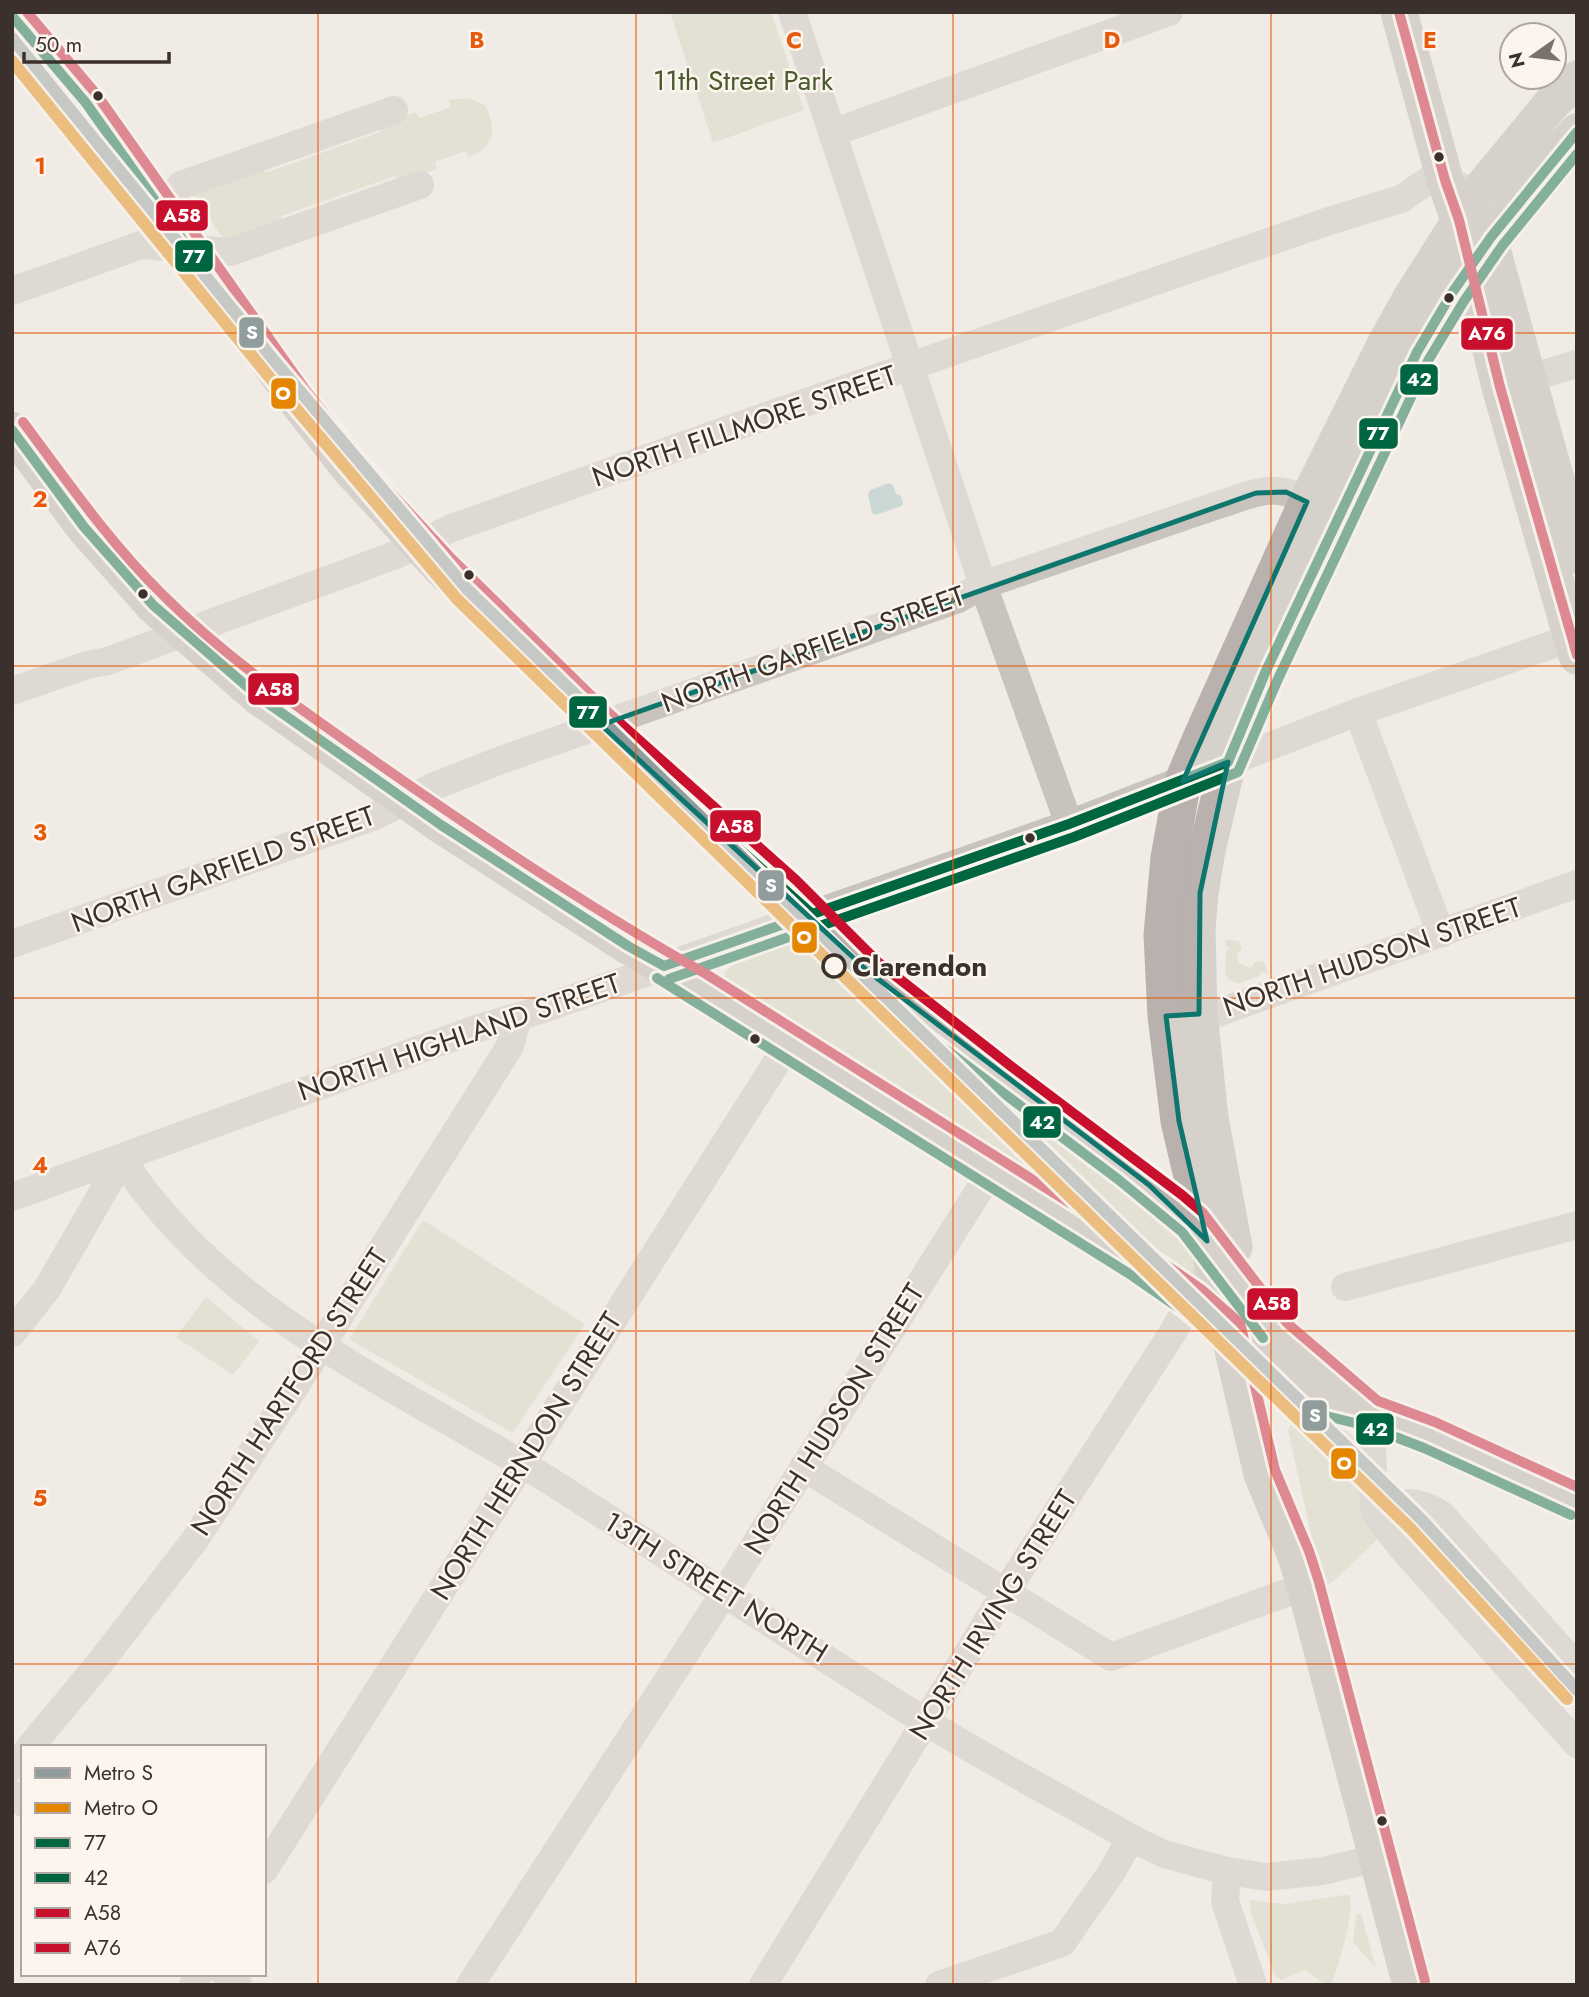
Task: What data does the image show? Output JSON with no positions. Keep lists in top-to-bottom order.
{
  "streets": {
    "street": [
      "NORTH FILLMORE STREET",
      "NORTH GARFIELD STREET",
      "NORTH HUDSON STREET",
      "NORTH HIGHLAND STREET",
      "NORTH HARTFORD STREET",
      "NORTH HERNDON STREET",
      "13TH STREET NORTH",
      "NORTH IRVING STREET"
    ]
  },
  "crossings": [
    ["NORTH HUDSON STREET", "13TH STREET NORTH"],
    ["NORTH HIGHLAND STREET", "NORTH HARTFORD STREET"],
    ["NORTH HIGHLAND STREET", "13TH STREET NORTH"],
    ["NORTH HARTFORD STREET", "13TH STREET NORTH"],
    ["NORTH HERNDON STREET", "13TH STREET NORTH"],
    ["13TH STREET NORTH", "NORTH IRVING STREET"]
  ],
  "parks": ["11th Street Park"],
  "places": ["Clarendon"],
  "lines": [
    "transit line A58",
    "transit line A76",
    "transit line 77",
    "metro line S",
    "metro line O",
    "transit line 42"
  ],
  "legend": [
    "Metro S",
    "Metro O",
    "77",
    "42",
    "A58",
    "A76"
  ],
  "scale_bar": "50 m",
  "north": "left",
  "grid": {
    "columns": [
      "B",
      "C",
      "D",
      "E"
    ],
    "rows": [
      "1",
      "2",
      "3",
      "4",
      "5"
    ]
  }
}
